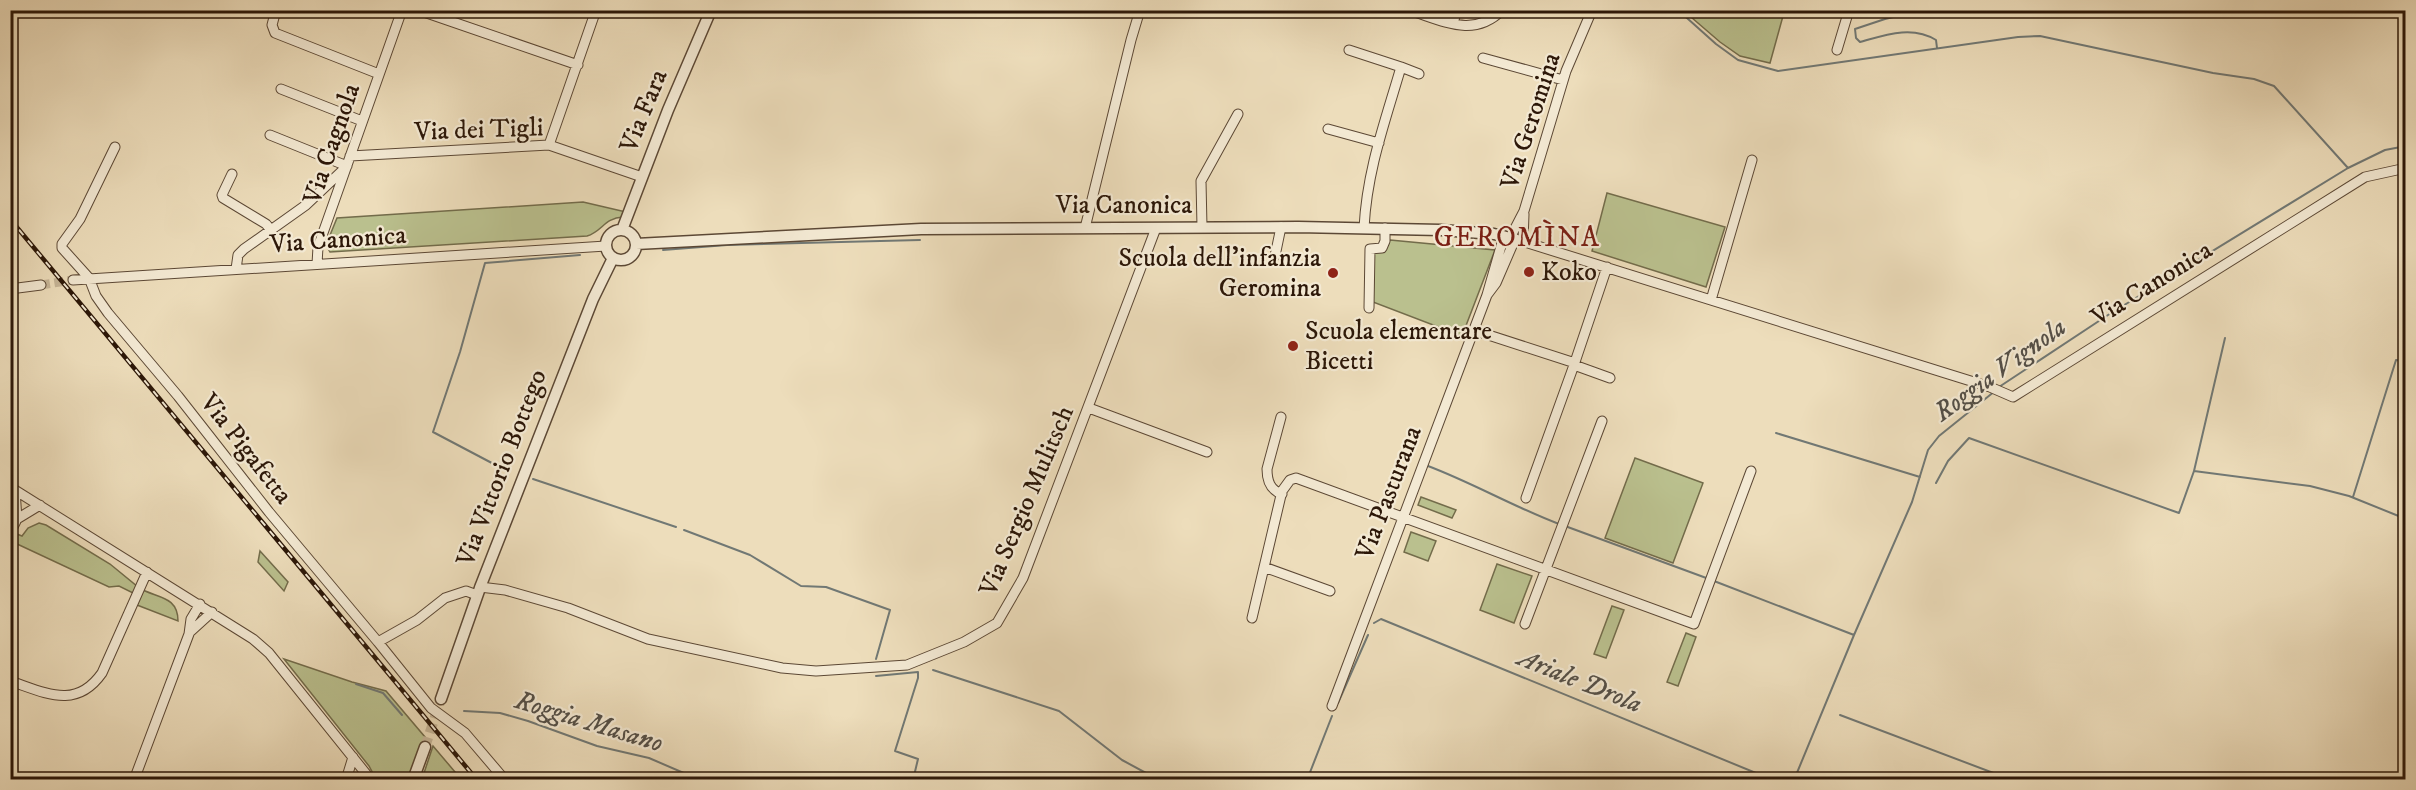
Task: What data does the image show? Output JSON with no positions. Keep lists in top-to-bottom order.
{
  "streets": {
    "street": [
      "Via Fara",
      "Via Geromina",
      "Via dei Tigli",
      "Via Cagnola",
      "Via Canonica",
      "Via Pigafetta",
      "Via Vittorio Bottego",
      "Via Pasturana",
      "Via Sergio Mulitsch"
    ]
  },
  "crossings": [
    ["Via Fara", "Via dei Tigli"],
    ["Via Fara", "Via Canonica"],
    ["Via Fara", "Via Vittorio Bottego"],
    ["Via Geromina", "Via Canonica"],
    ["Via Geromina", "Via Pasturana"],
    ["Via dei Tigli", "Via Cagnola"],
    ["Via Cagnola", "Via Canonica"],
    ["Via Canonica", "Via Pigafetta"],
    ["Via Canonica", "Via Vittorio Bottego"],
    ["Via Canonica", "Via Pasturana"],
    ["Via Canonica", "Via Sergio Mulitsch"],
    ["Via Vittorio Bottego", "Via Sergio Mulitsch"]
  ],
  "districts": ["GEROMÌNA"],
  "water": ["Roggia Vignola", "Ariale Drola", "Roggia Masano"],
  "places": ["Koko", "Scuola dell'infanzia Geromina", "Scuola elementare Bicetti"]
}
